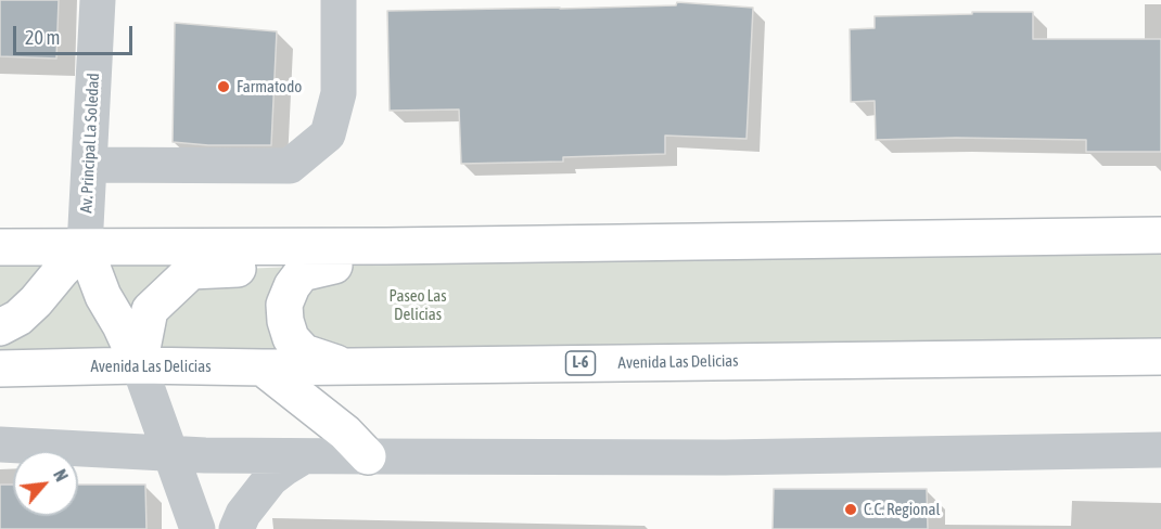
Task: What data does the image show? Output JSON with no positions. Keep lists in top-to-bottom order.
{
  "streets": {
    "main road": ["Avenida Las Delicias", "L-6"],
    "street": ["Av. Principal La Soledad"]
  },
  "parks": ["Paseo Las Delicias"],
  "places": ["Farmatodo", "C.C. Regional"],
  "scale_bar": "20 m",
  "north": "top right"
}
